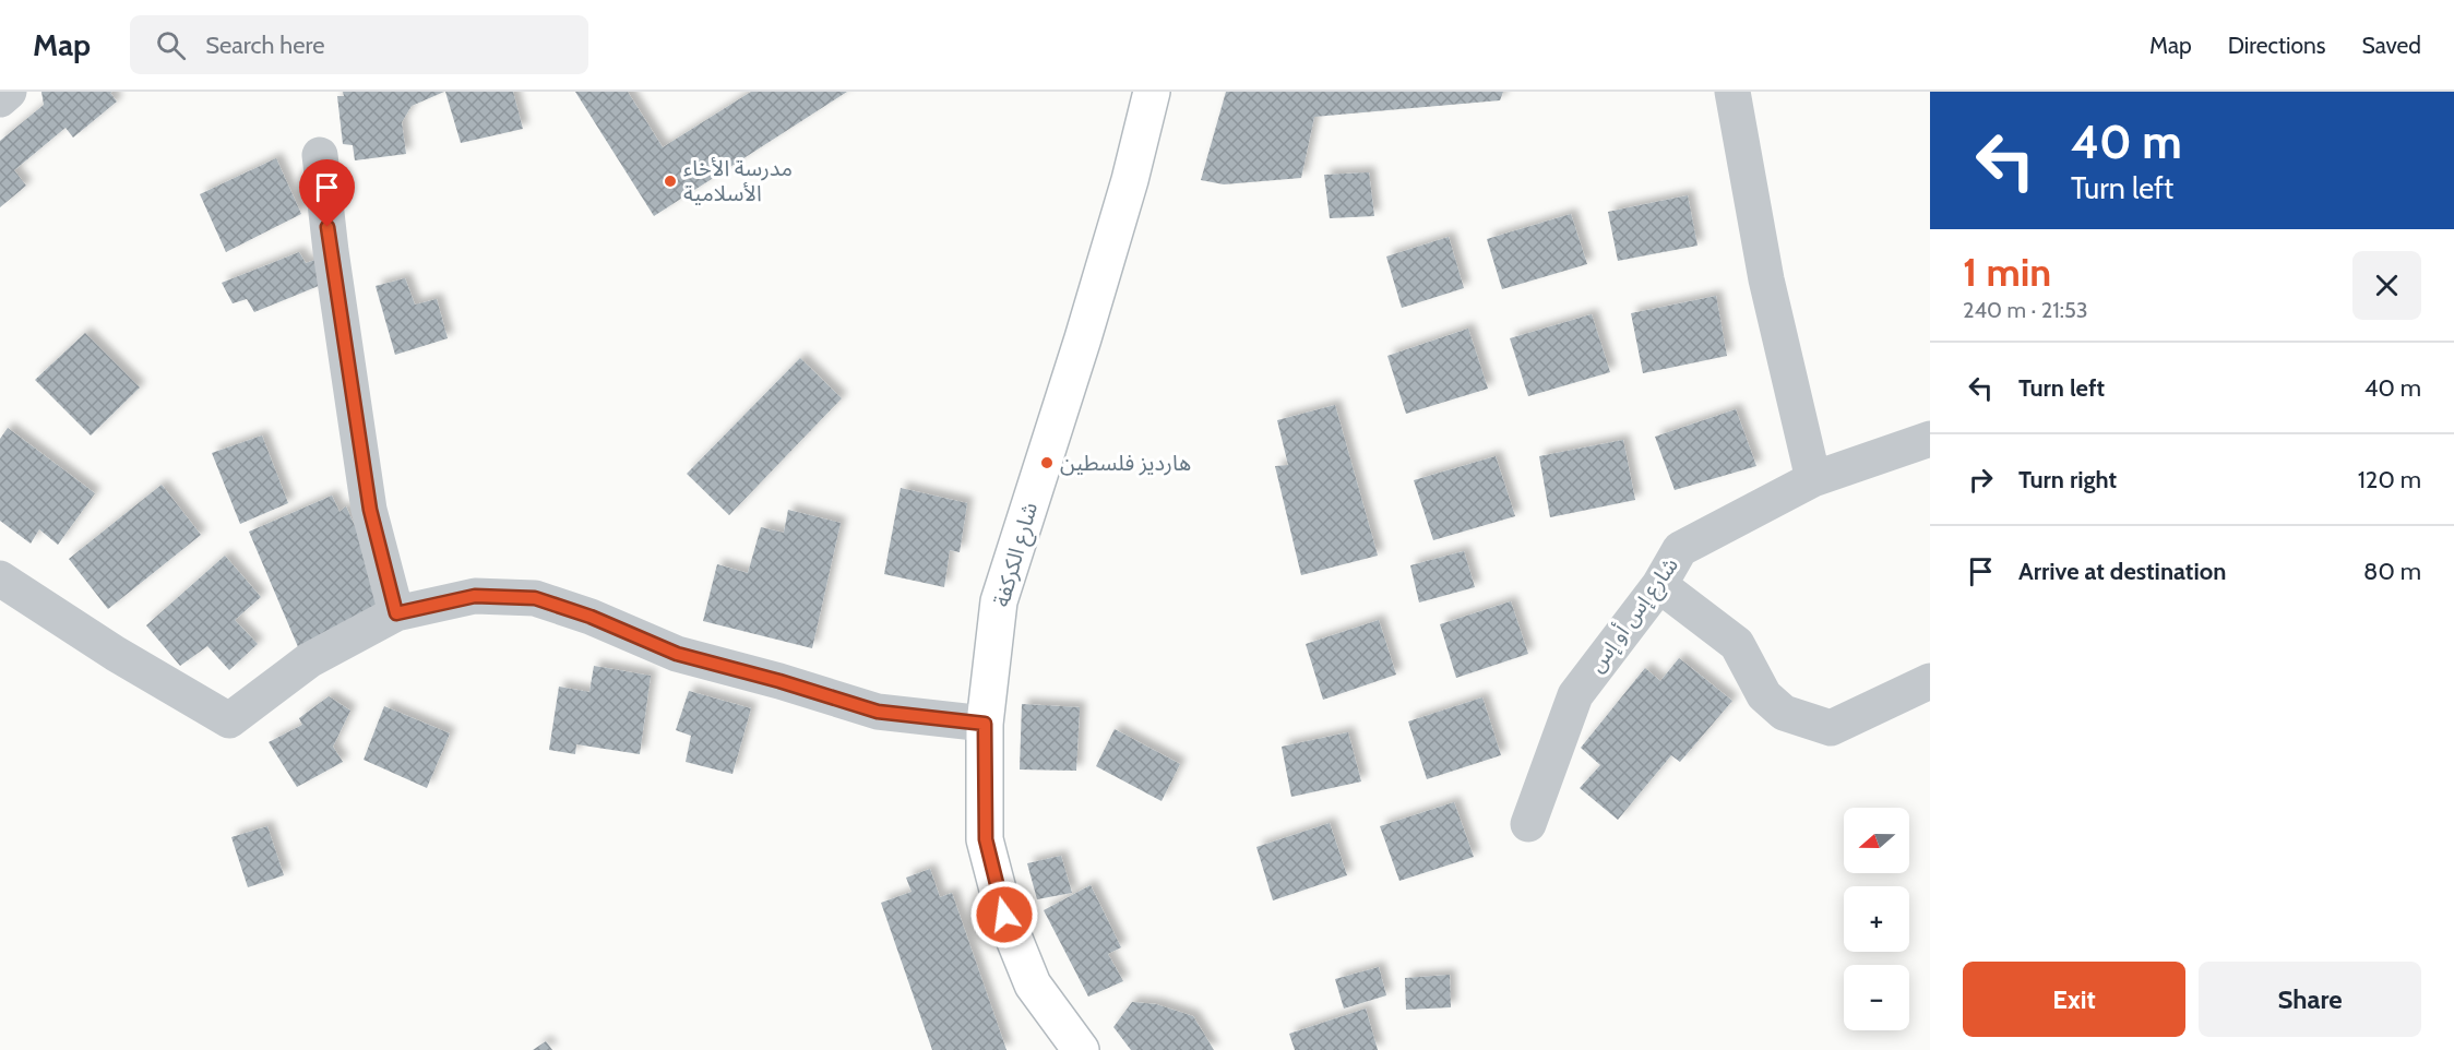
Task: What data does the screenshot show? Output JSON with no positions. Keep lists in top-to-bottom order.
{
  "streets": {
    "street": ["شارع الكركفة", "شارع إس أو إس"]
  },
  "places": ["مدرسة الأخاء الأسلامية", "هارديز فلسطين"],
  "north": "left",
  "page": {
    "header": "Map",
    "search": "Search here",
    "nav": ["Map", "Directions", "Saved"],
    "turn": ["40 m", "Turn left"],
    "heading": ["1 min", "240 m · 21:53"],
    "list": [
      {
        "name": "Turn left",
        "value": "40 m"
      },
      {
        "name": "Turn right",
        "value": "120 m"
      },
      {
        "name": "Arrive at destination",
        "value": "80 m"
      }
    ],
    "map_buttons": ["+", "−"],
    "buttons": ["Exit", "Share"]
  }
}
